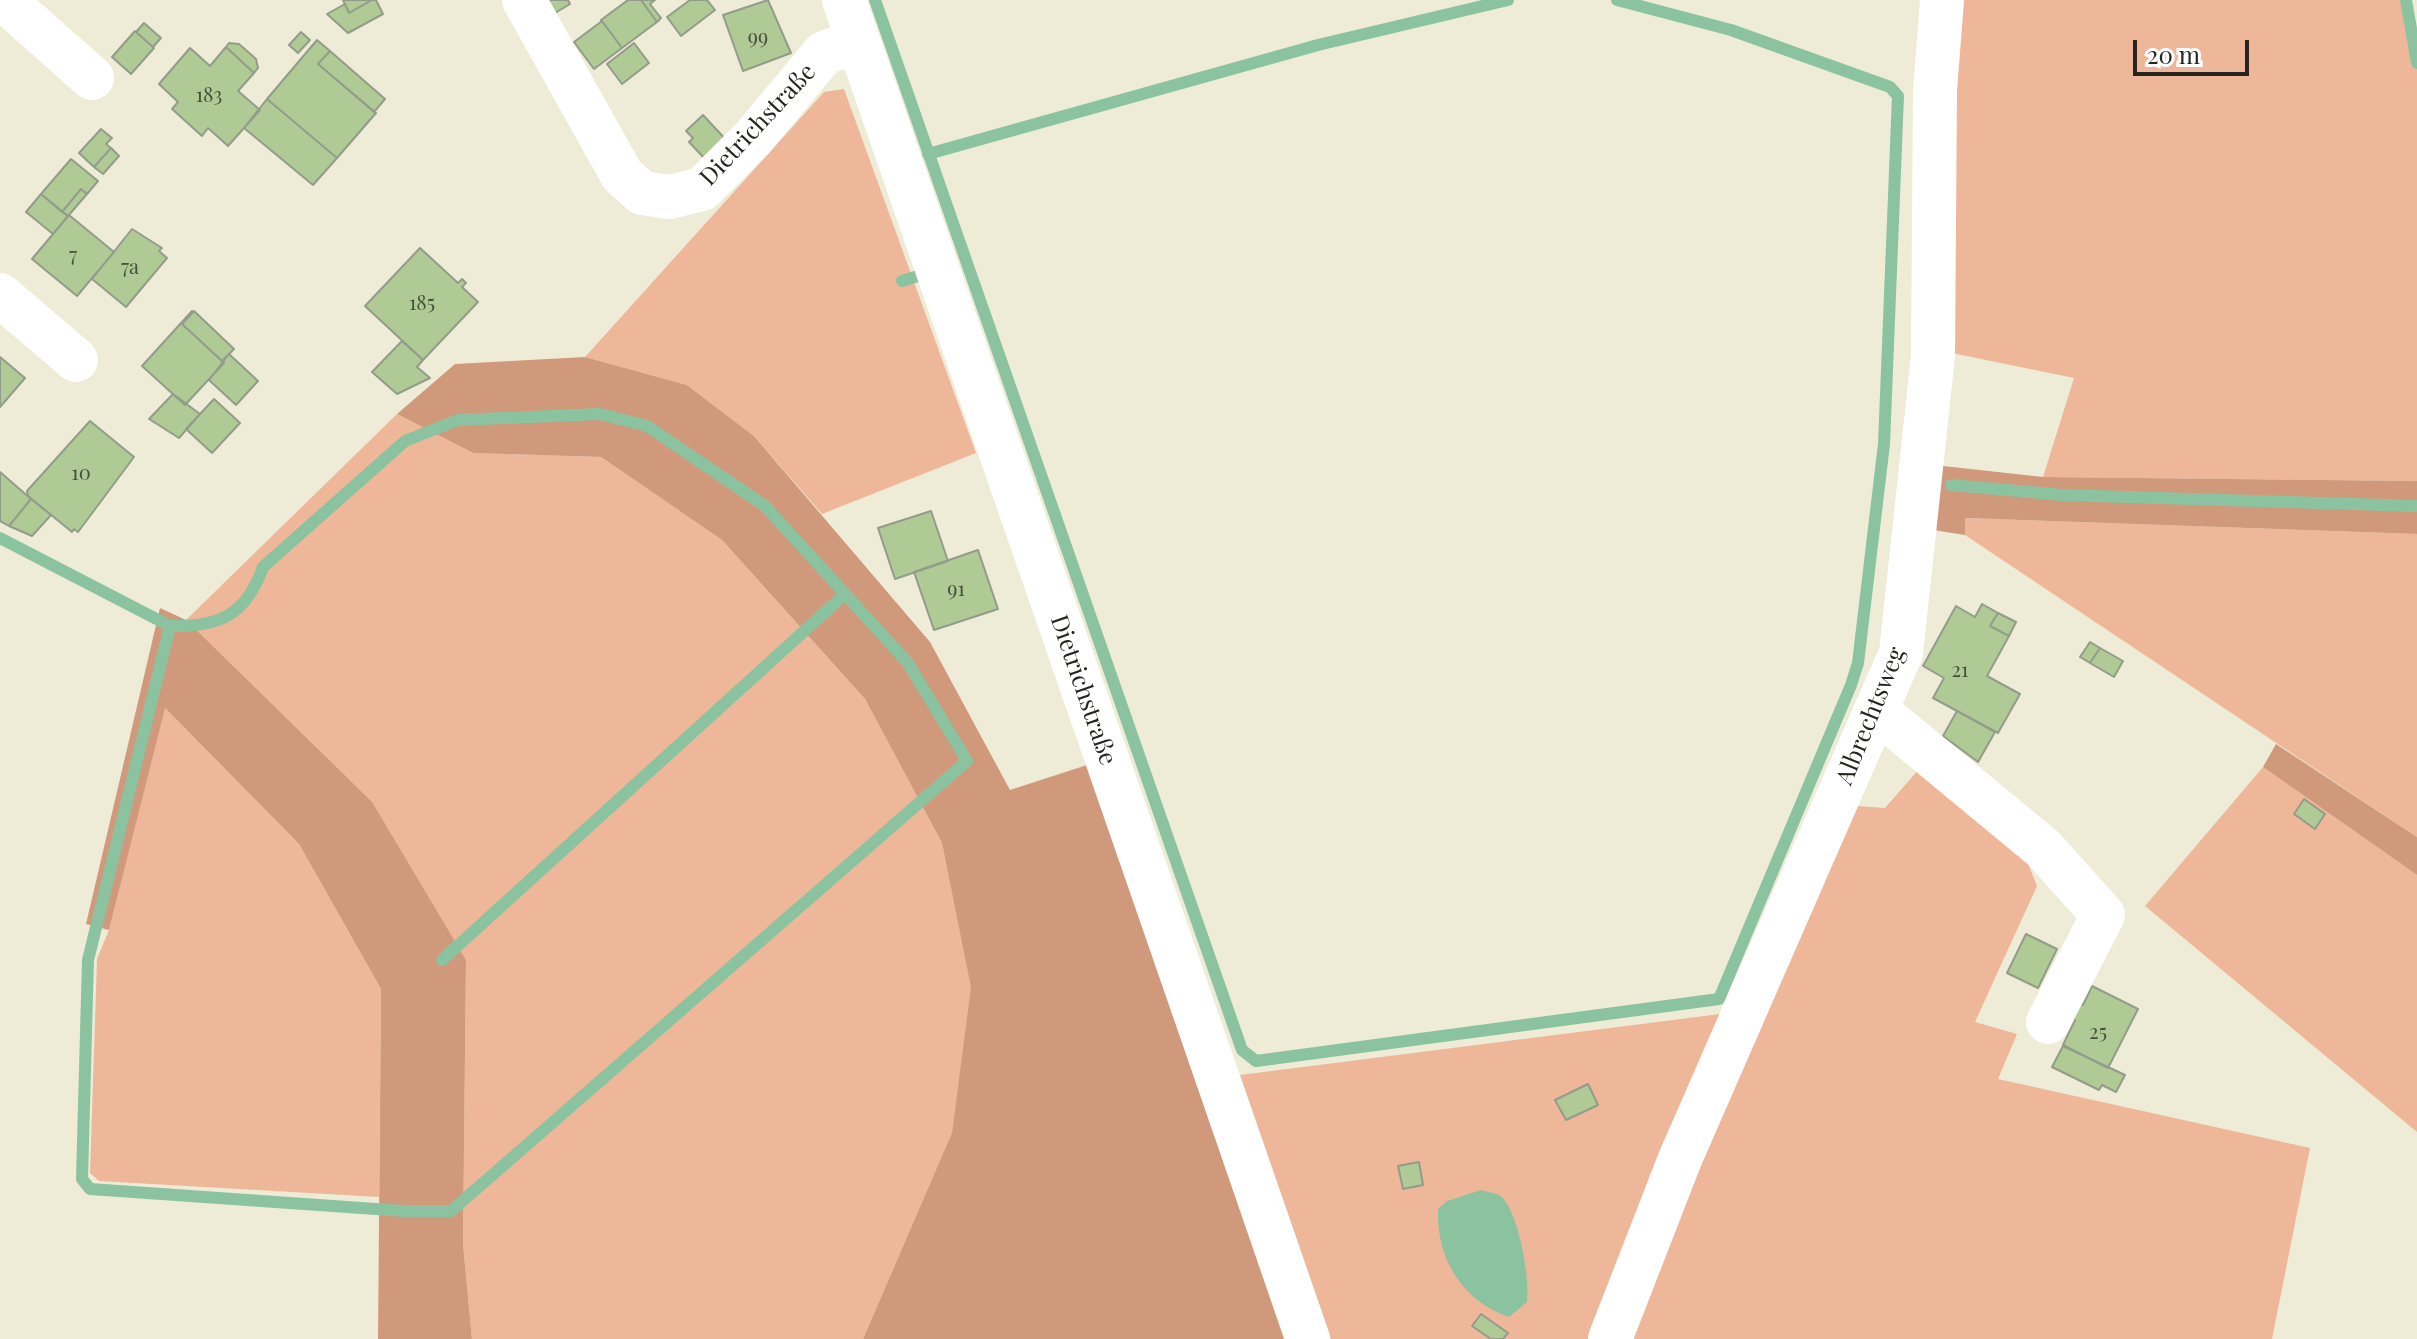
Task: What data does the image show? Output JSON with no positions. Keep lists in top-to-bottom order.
{
  "streets": {
    "street": ["Dietrichstraße", "Albrechtsweg"]
  },
  "house_numbers": [
    "99",
    "183",
    "7",
    "7a",
    "185",
    "10",
    "91",
    "21",
    "25"
  ],
  "scale_bar": "20 m"
}
